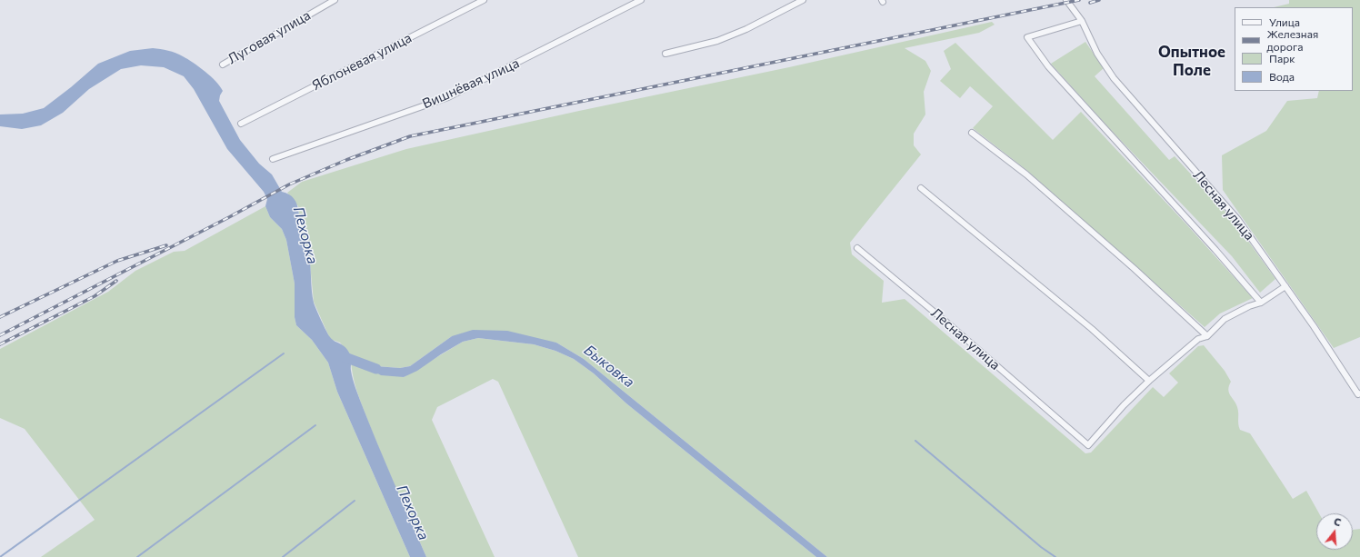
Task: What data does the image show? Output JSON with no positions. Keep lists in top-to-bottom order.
{
  "streets": {
    "street": [
      "Луговая улица",
      "Яблоневая улица",
      "Вишнёвая улица",
      "Лесная улица"
    ]
  },
  "districts": ["Опытное Поле"],
  "water": ["Пехорка", "Быковка"],
  "legend": [
    "Улица",
    "Железная дорога",
    "Парк",
    "Вода"
  ],
  "north": "top"
}
